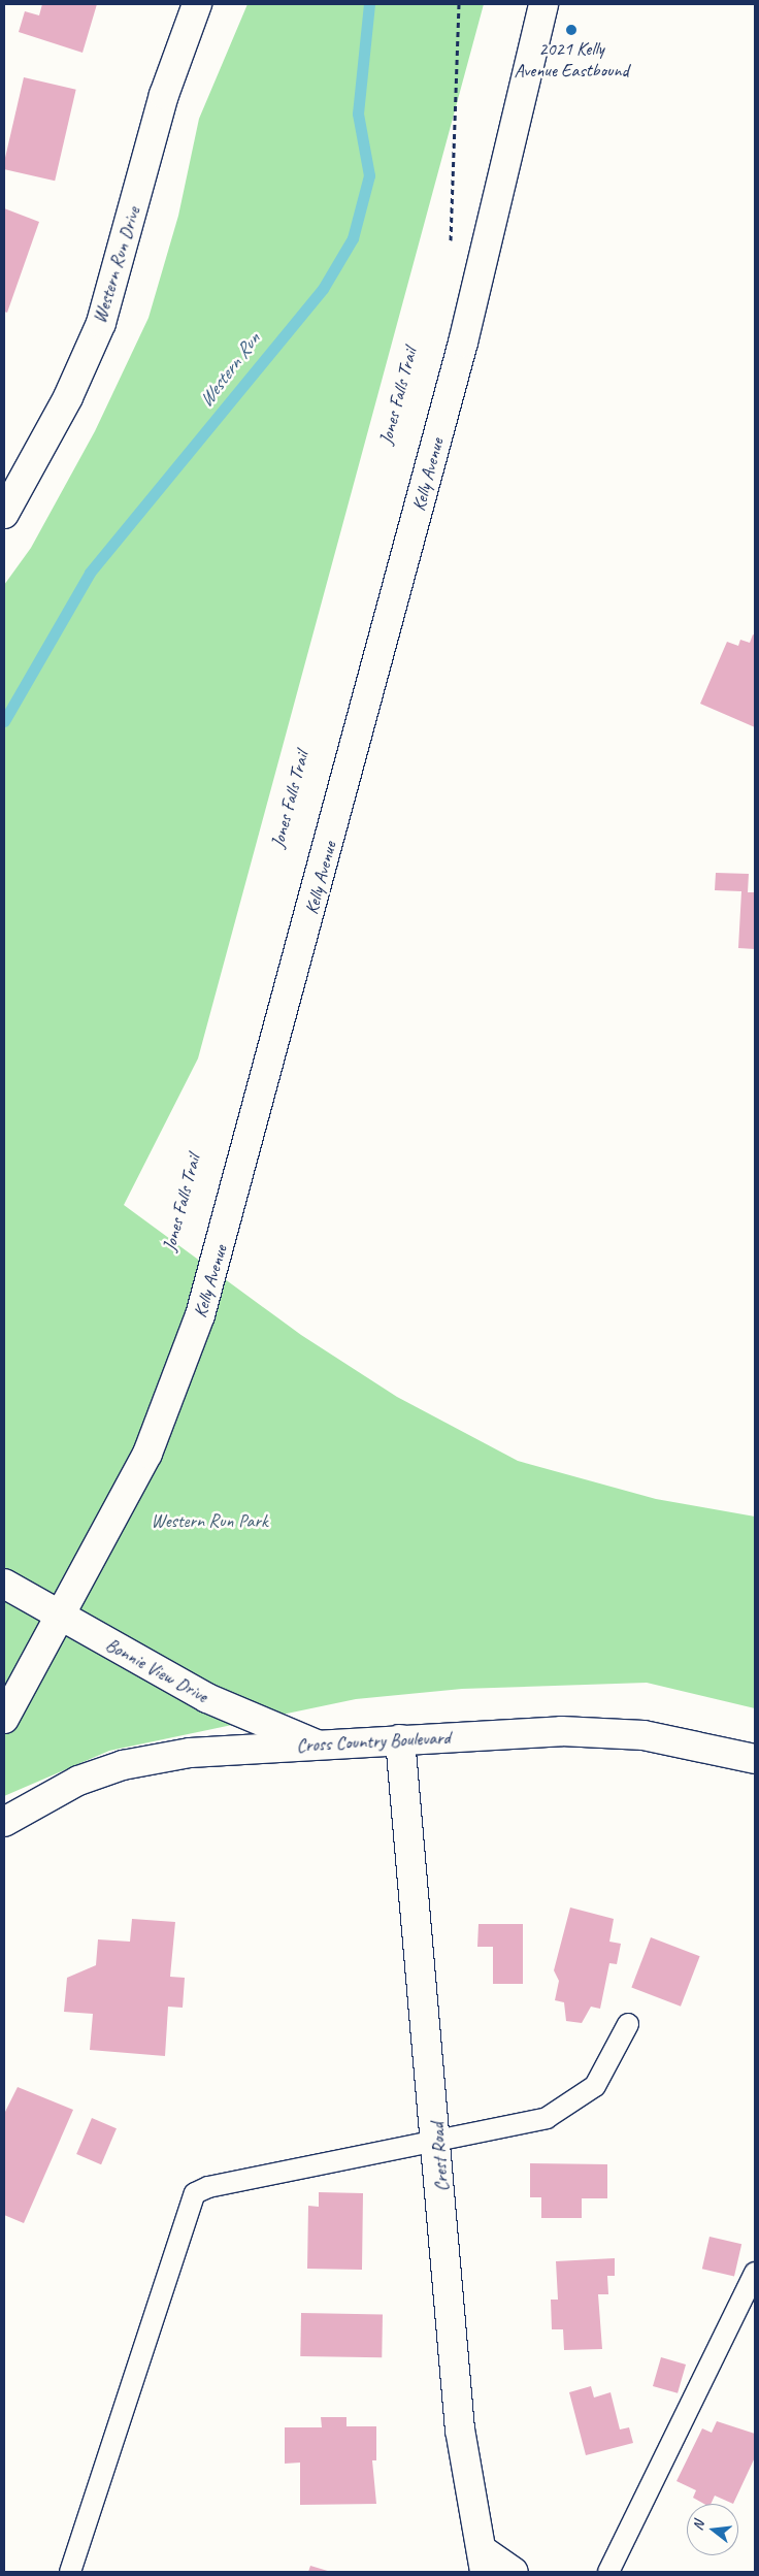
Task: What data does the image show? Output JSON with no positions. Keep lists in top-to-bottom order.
{
  "streets": {
    "street": [
      "Western Run Drive",
      "Kelly Avenue",
      "Bonnie View Drive",
      "Cross Country Boulevard",
      "Crest Road"
    ]
  },
  "crossings": [
    ["Kelly Avenue", "Bonnie View Drive"],
    ["Bonnie View Drive", "Cross Country Boulevard"],
    ["Cross Country Boulevard", "Crest Road"]
  ],
  "water": ["Western Run"],
  "parks": ["Western Run Park"],
  "places": ["2021 Kelly Avenue Eastbound"],
  "north": "left"
}
